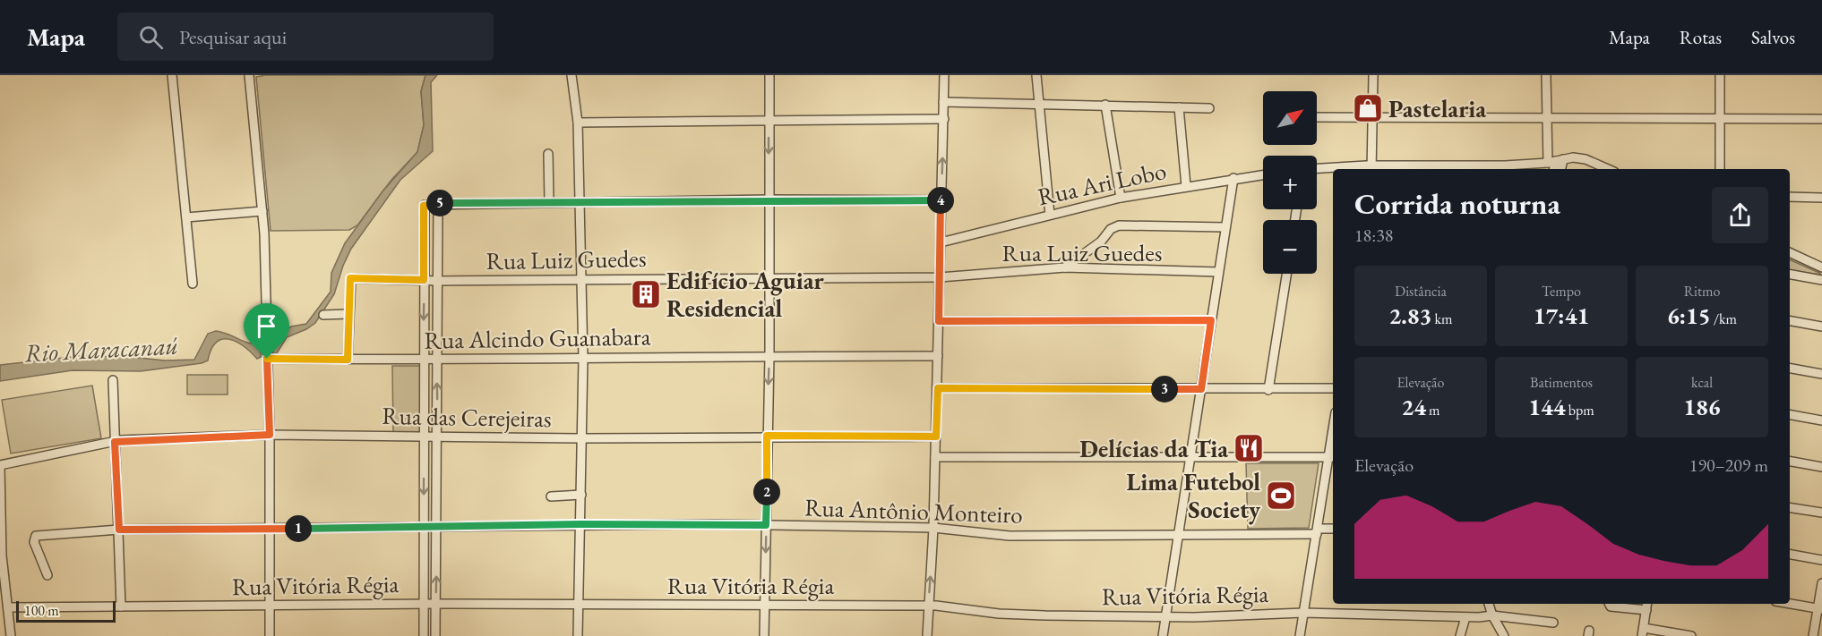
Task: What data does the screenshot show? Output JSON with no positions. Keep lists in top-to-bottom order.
{
  "streets": {
    "street": [
      "Rua Ari Lobo",
      "Rua Luiz Guedes",
      "Rua Alcindo Guanabara",
      "Rua das Cerejeiras",
      "Rua Antônio Monteiro",
      "Rua Vitória Régia"
    ]
  },
  "crossings": [
    ["Rua Luiz Guedes", "Rua Alcindo Guanabara"]
  ],
  "water": ["Rio Maracanaú"],
  "places": {
    "shop": ["Pastelaria"],
    "building": ["Edifício Aguiar Residencial"],
    "restaurant": ["Delícias da Tia"],
    "sports": ["Lima Futebol Society"]
  },
  "scale_bar": "100 m",
  "north": "top right",
  "page": {
    "header": "Mapa",
    "search": "Pesquisar aqui",
    "nav": ["Mapa", "Rotas", "Salvos"],
    "map_buttons": ["+", "−"],
    "heading": ["Corrida noturna", "18:38"],
    "pins": [
      "4",
      "5",
      "3",
      "2",
      "1"
    ],
    "stats": [
      ["Distância", "2.83 km"],
      ["Tempo", "17:41"],
      ["Ritmo", "6:15 /km"],
      ["Elevação", "24 m"],
      ["Batimentos", "144 bpm"],
      ["kcal", "186"]
    ],
    "chart": ["Elevação", "190–209 m"],
    "scale": "100 m"
  }
}
